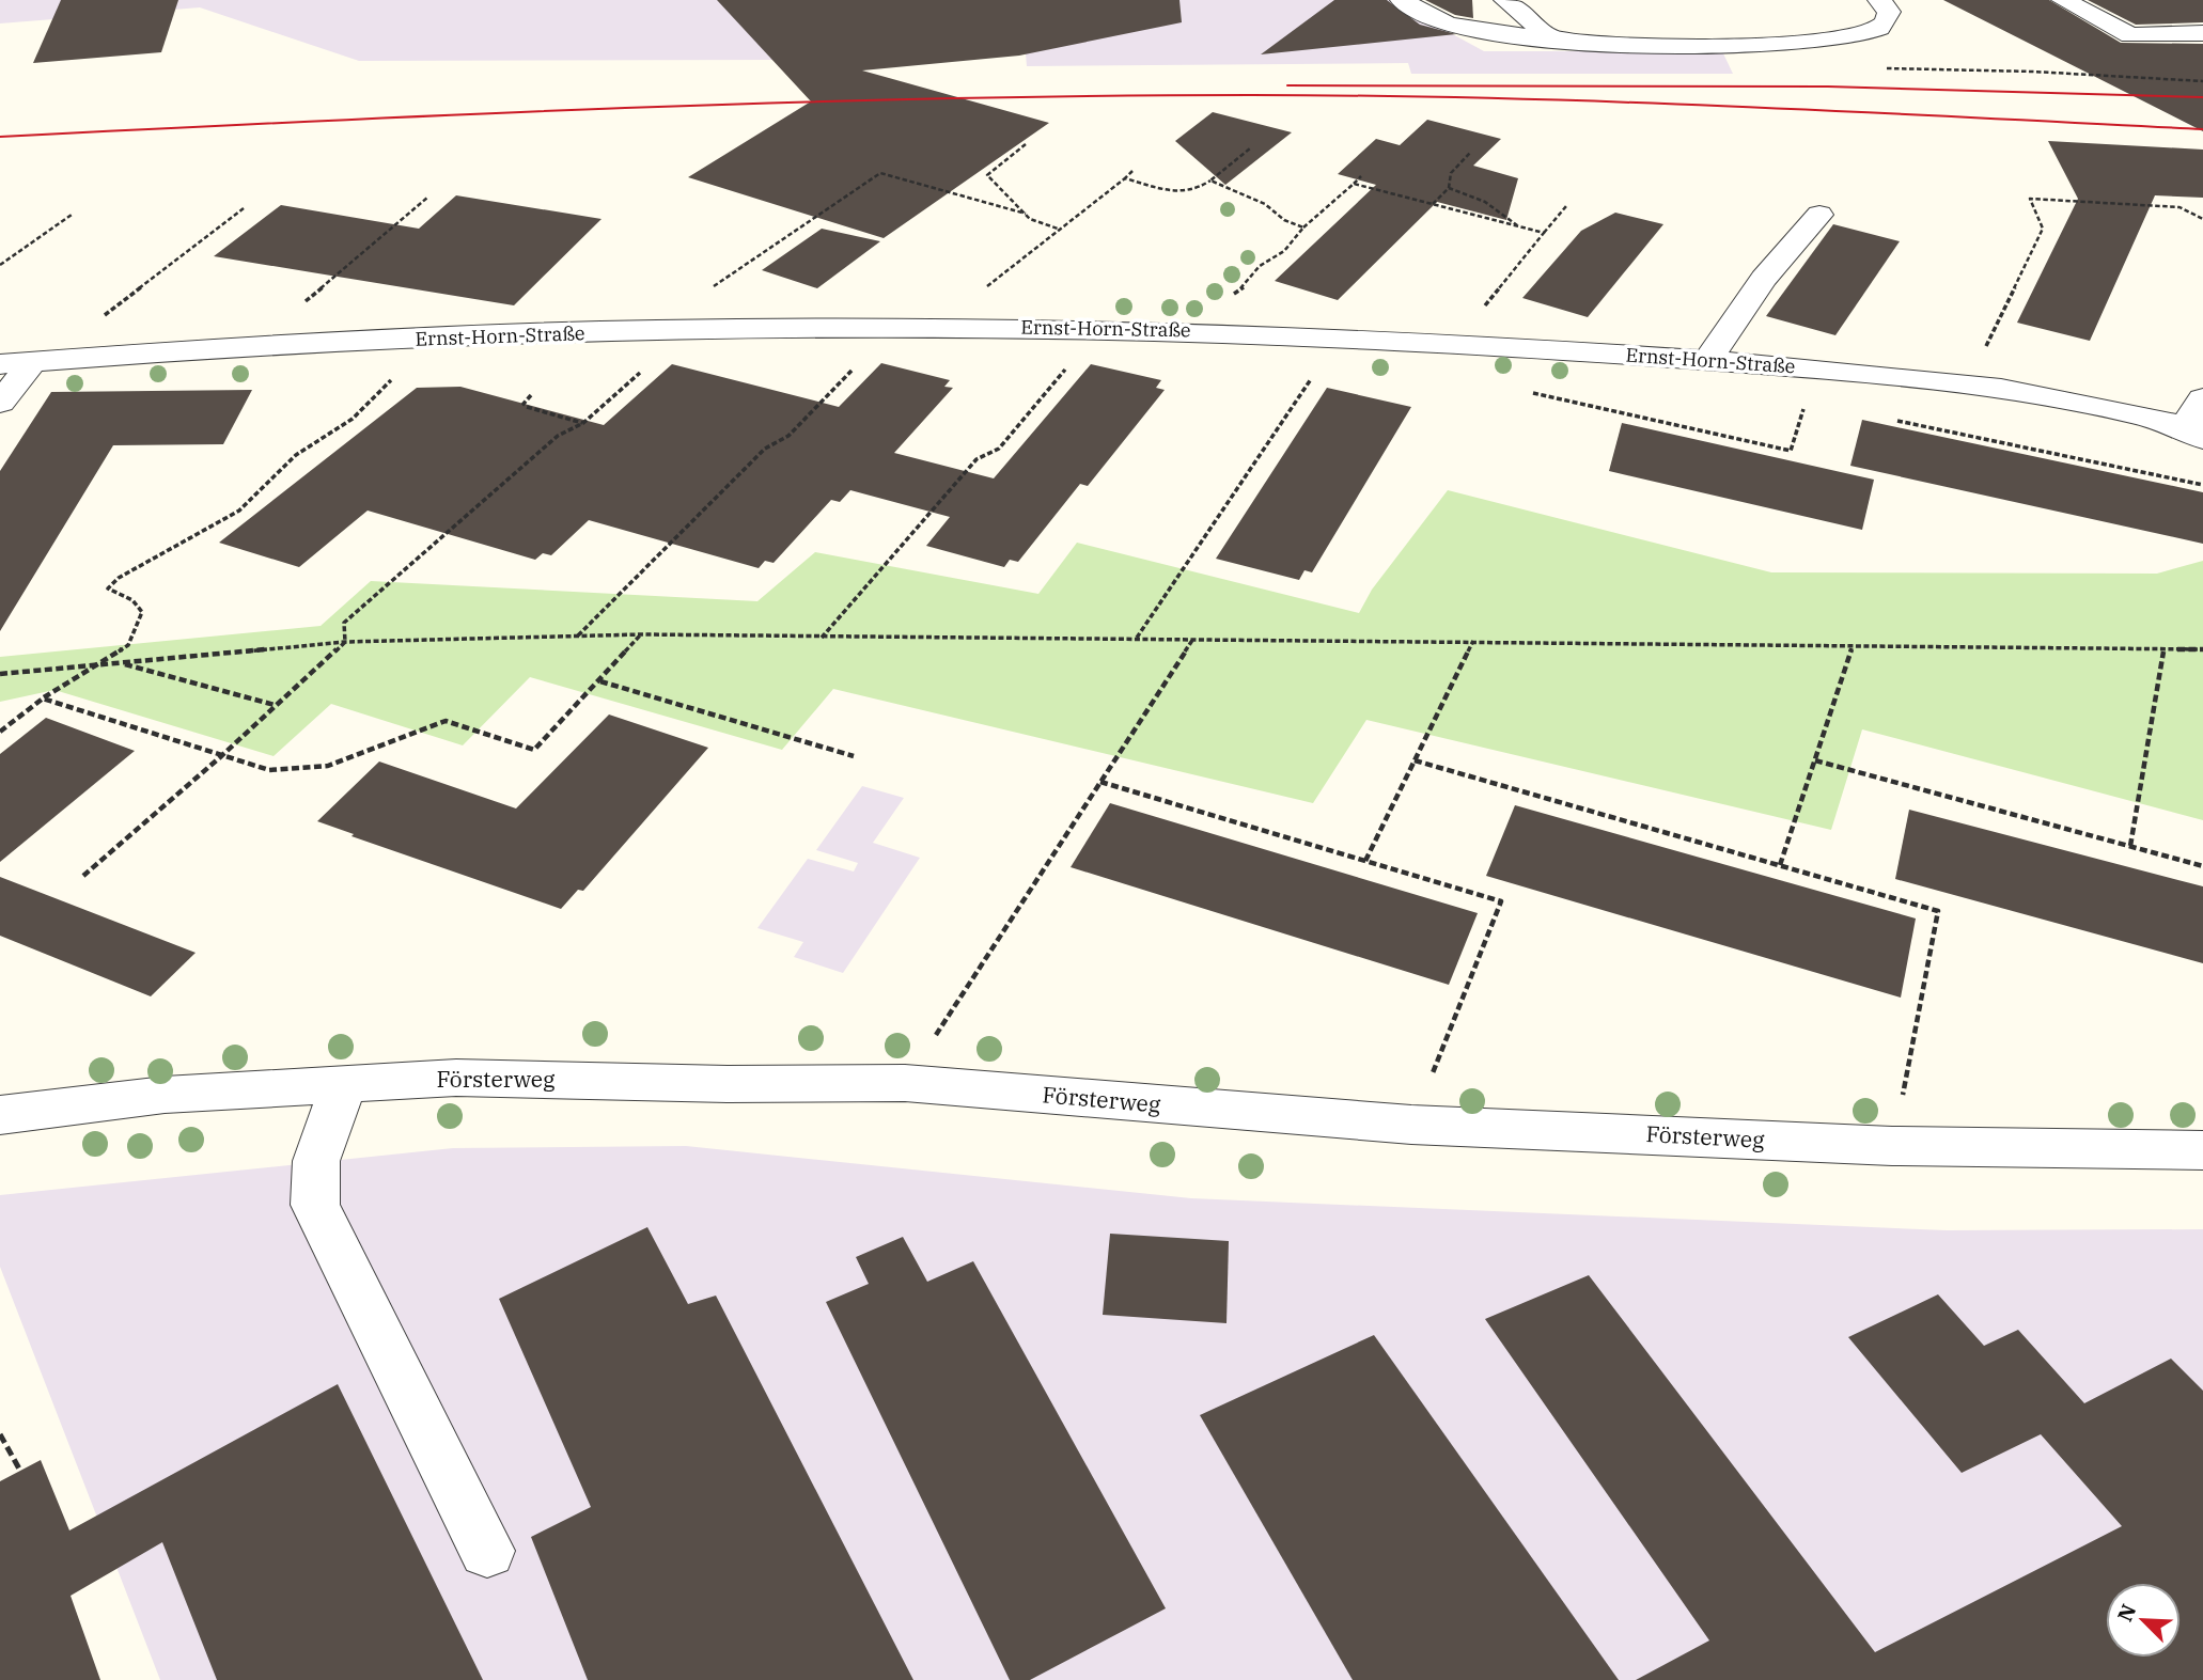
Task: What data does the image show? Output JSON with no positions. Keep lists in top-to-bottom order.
{
  "streets": {
    "street": ["Ernst-Horn-Straße", "Försterweg"]
  },
  "north": "top left"
}
